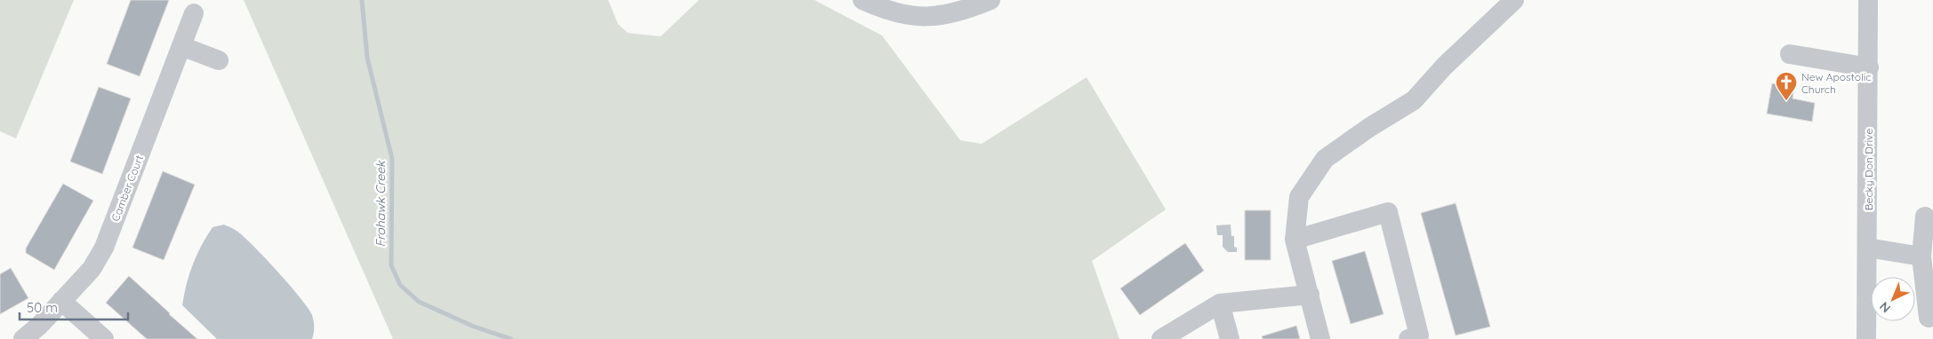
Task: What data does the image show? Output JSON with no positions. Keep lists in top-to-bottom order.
{
  "streets": {
    "street": ["Becky Don Drive", "Camber Court"]
  },
  "water": ["Frohawk Creek"],
  "places": {
    "church": ["New Apostolic Church"]
  },
  "scale_bar": "50 m",
  "north": "bottom left"
}
